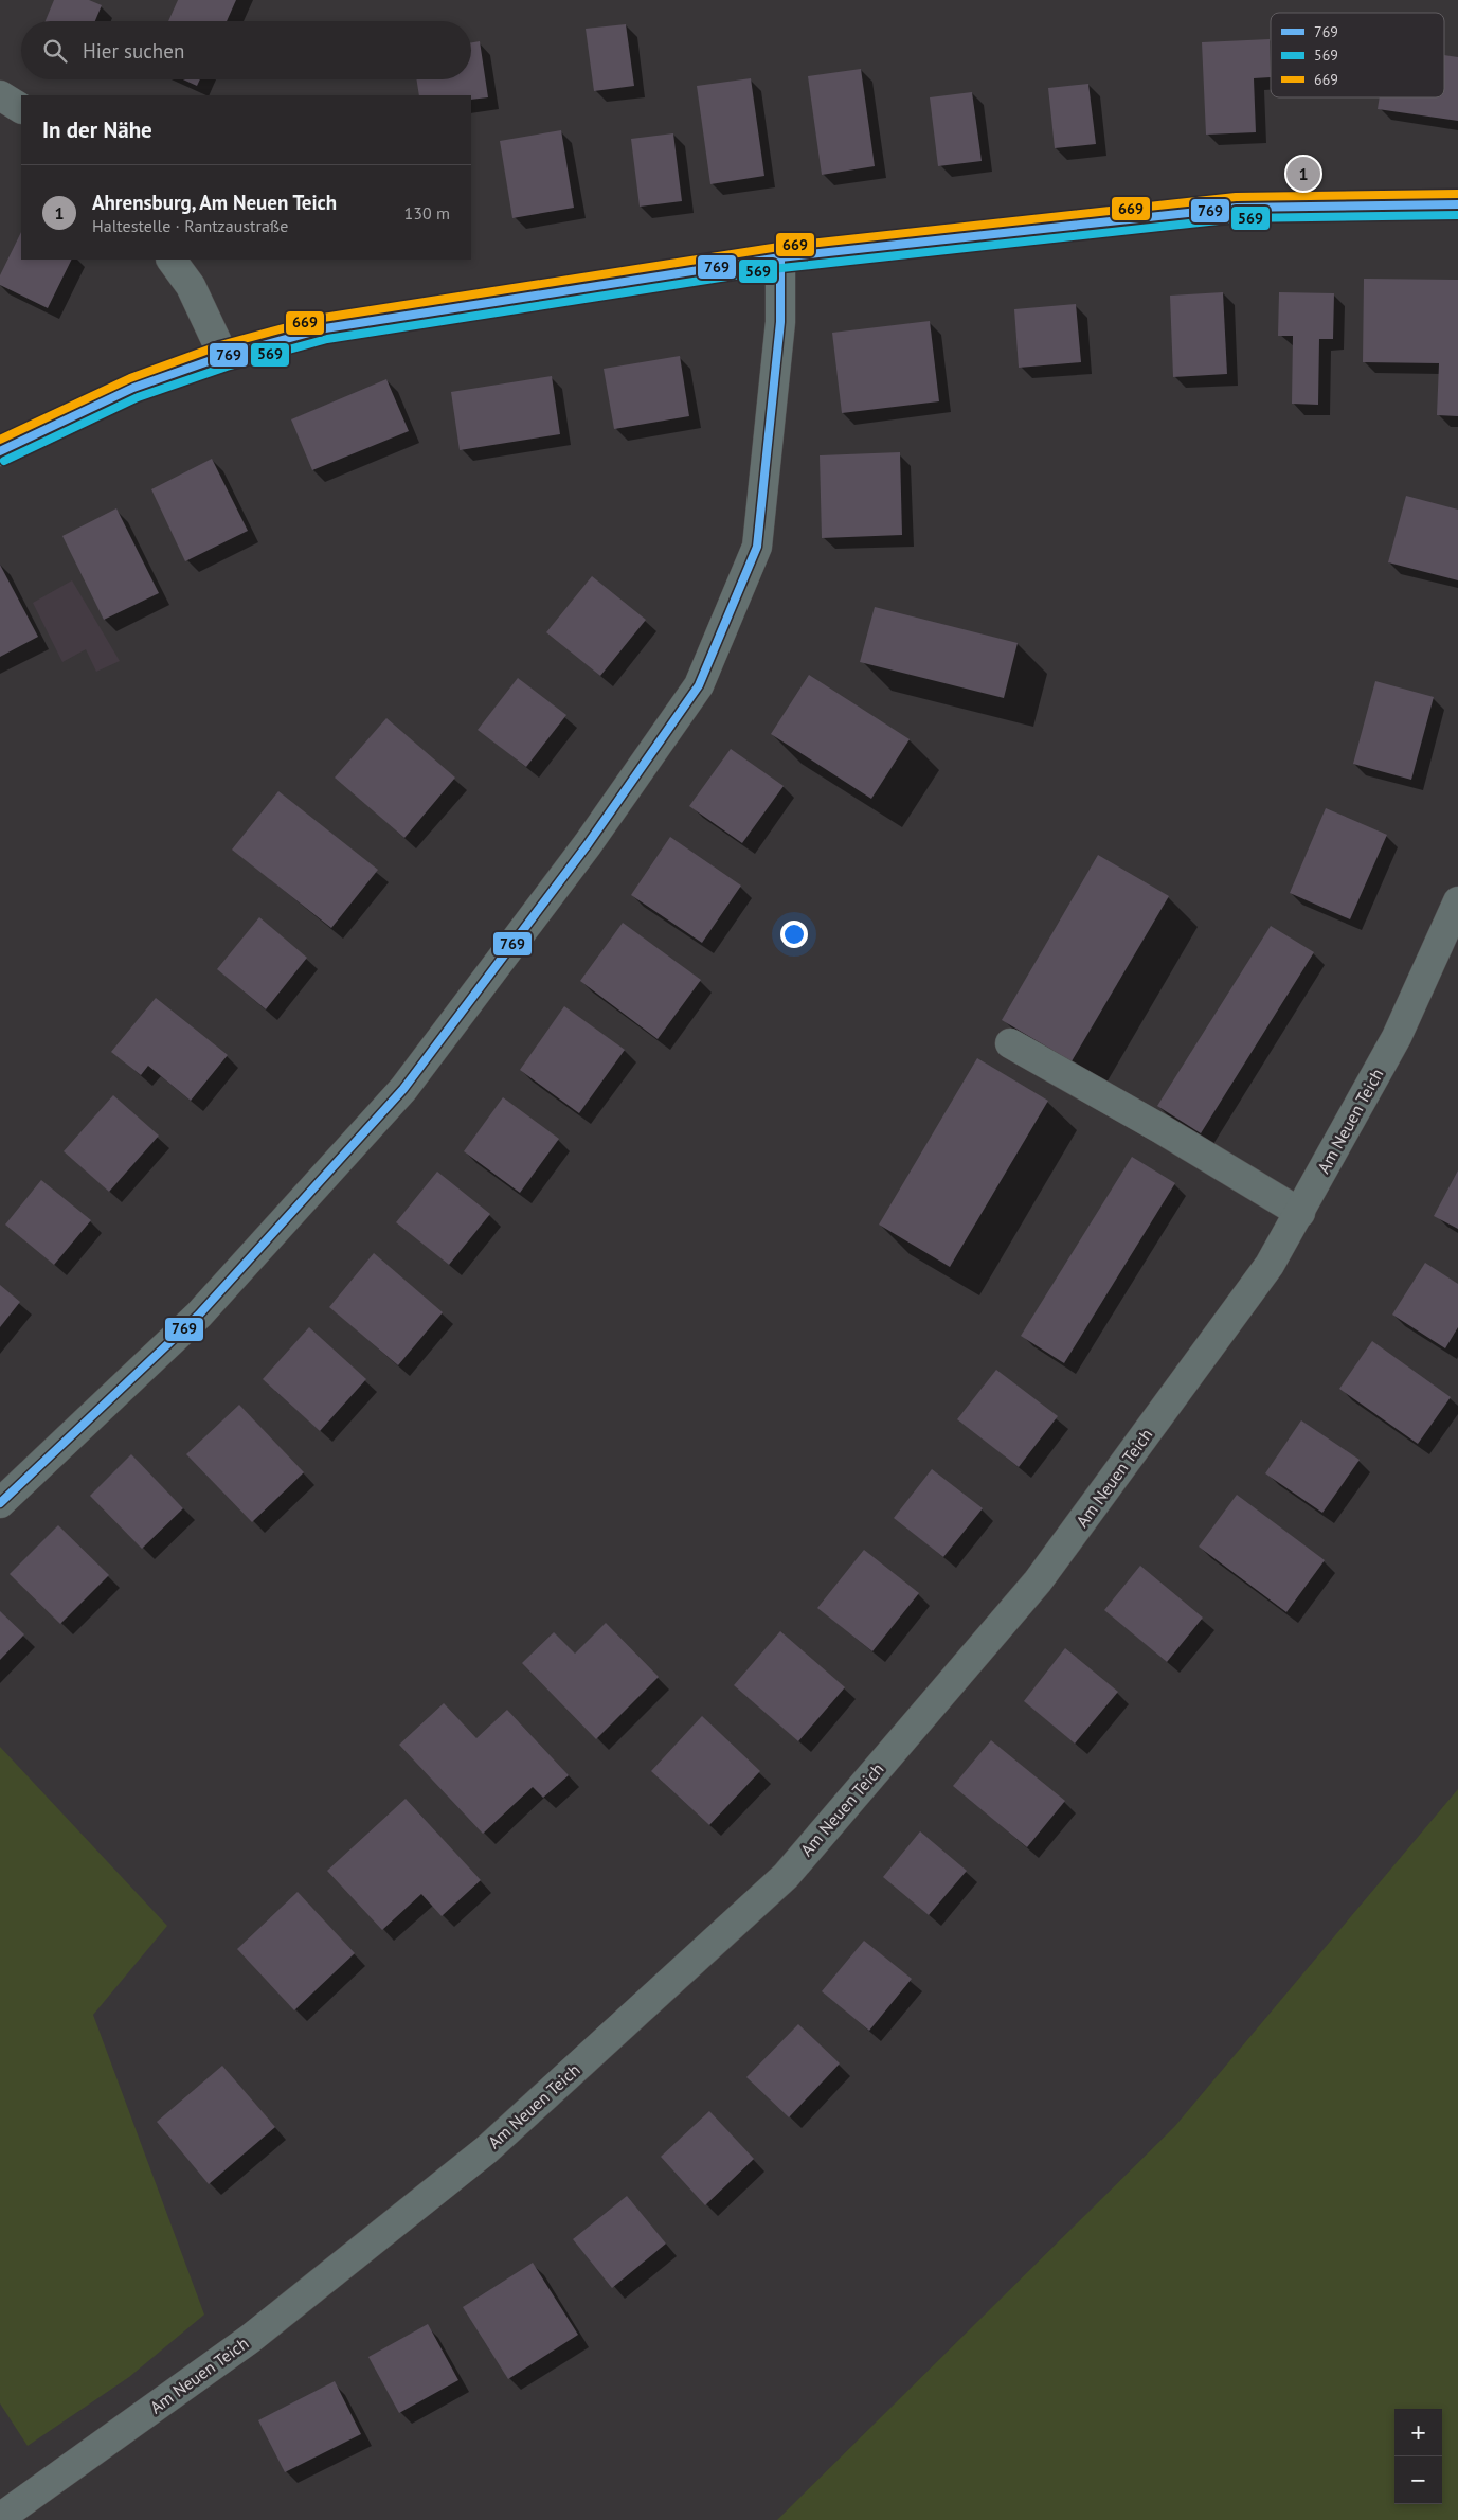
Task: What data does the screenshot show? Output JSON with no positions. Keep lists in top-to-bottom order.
{
  "streets": {
    "street": ["Am Neuen Teich"]
  },
  "lines": ["transit line 669", "transit line 769", "transit line 569"],
  "legend": ["769", "569", "669"],
  "page": {
    "search": "Hier suchen",
    "heading": "In der Nähe",
    "pins": "1",
    "list": [
      {
        "mark": "1",
        "name": "Ahrensburg, Am Neuen Teich",
        "note": "Haltestelle · Rantzaustraße",
        "value": "130 m"
      }
    ],
    "map_buttons": ["+", "−"]
  }
}
